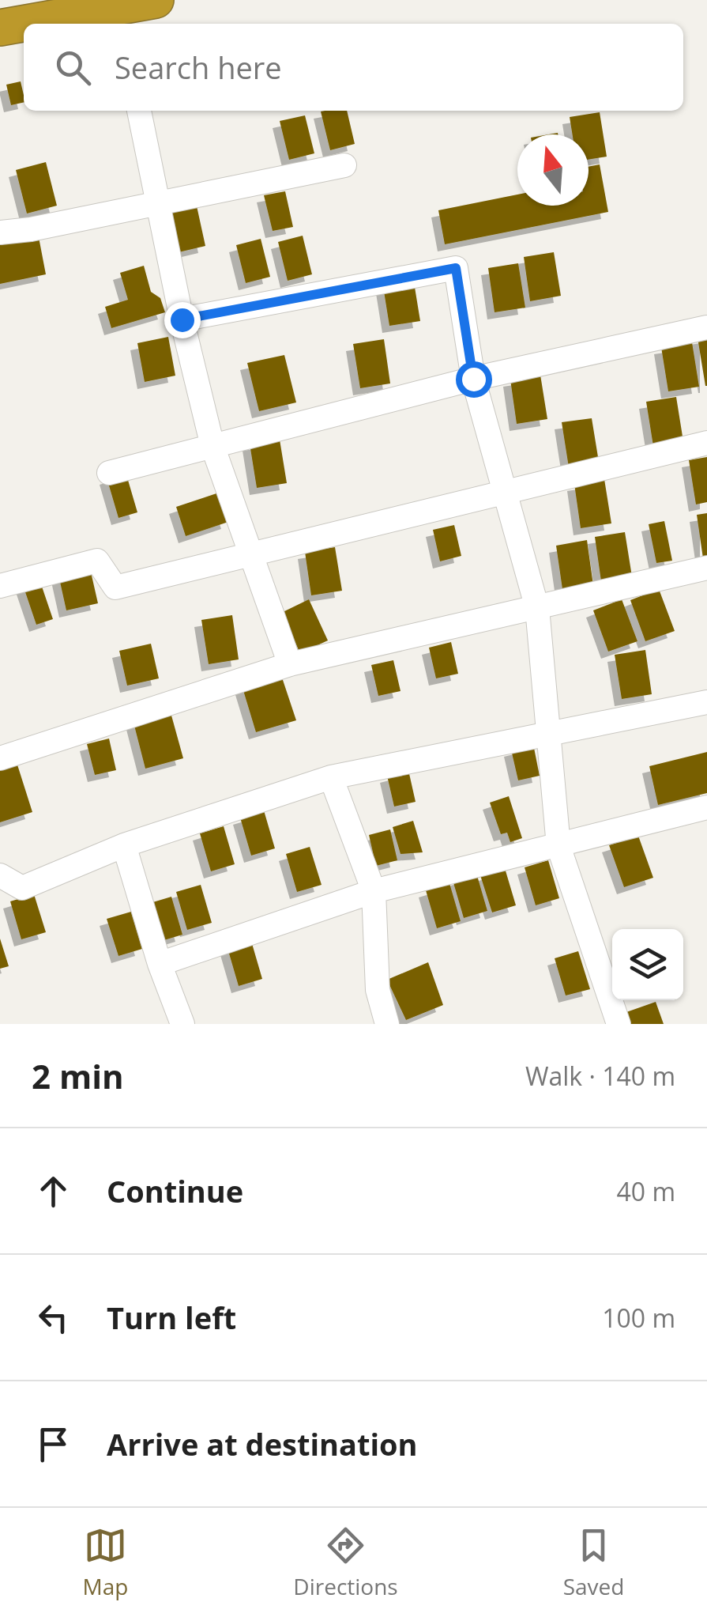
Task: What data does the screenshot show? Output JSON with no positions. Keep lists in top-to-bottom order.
{
  "north": "top",
  "page": {
    "search": "Search here",
    "heading": ["2 min", "Walk · 140 m"],
    "list": [
      ["Continue", "40 m"],
      ["Turn left", "100 m"],
      "Arrive at destination"
    ],
    "nav": ["Map", "Directions", "Saved"]
  }
}
